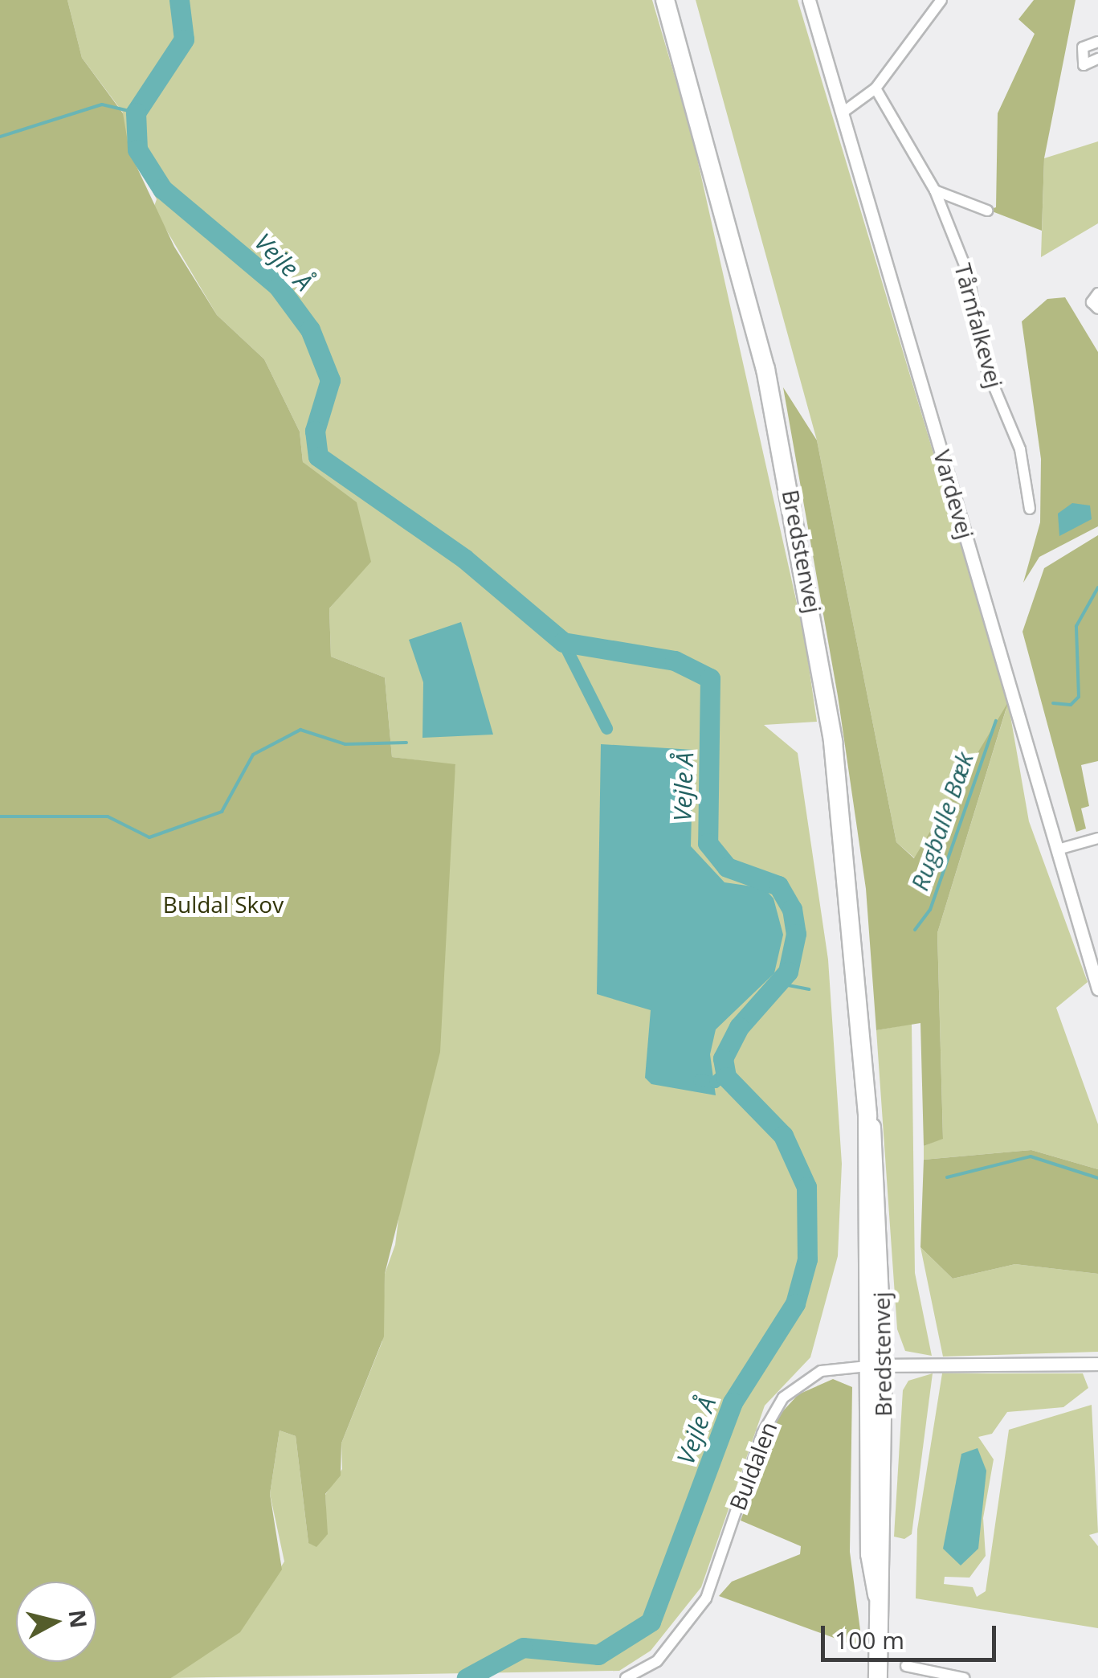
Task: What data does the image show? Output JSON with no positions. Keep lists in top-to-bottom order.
{
  "streets": {
    "highway": ["Bredstenvej"],
    "street": ["Tårnfalkevej", "Vardevej", "Buldalen"]
  },
  "crossings": [
    ["Bredstenvej", "Buldalen"]
  ],
  "water": ["Vejle Å", "Rugballe Bæk"],
  "parks": ["Buldal Skov"],
  "scale_bar": "100 m",
  "north": "right"
}
